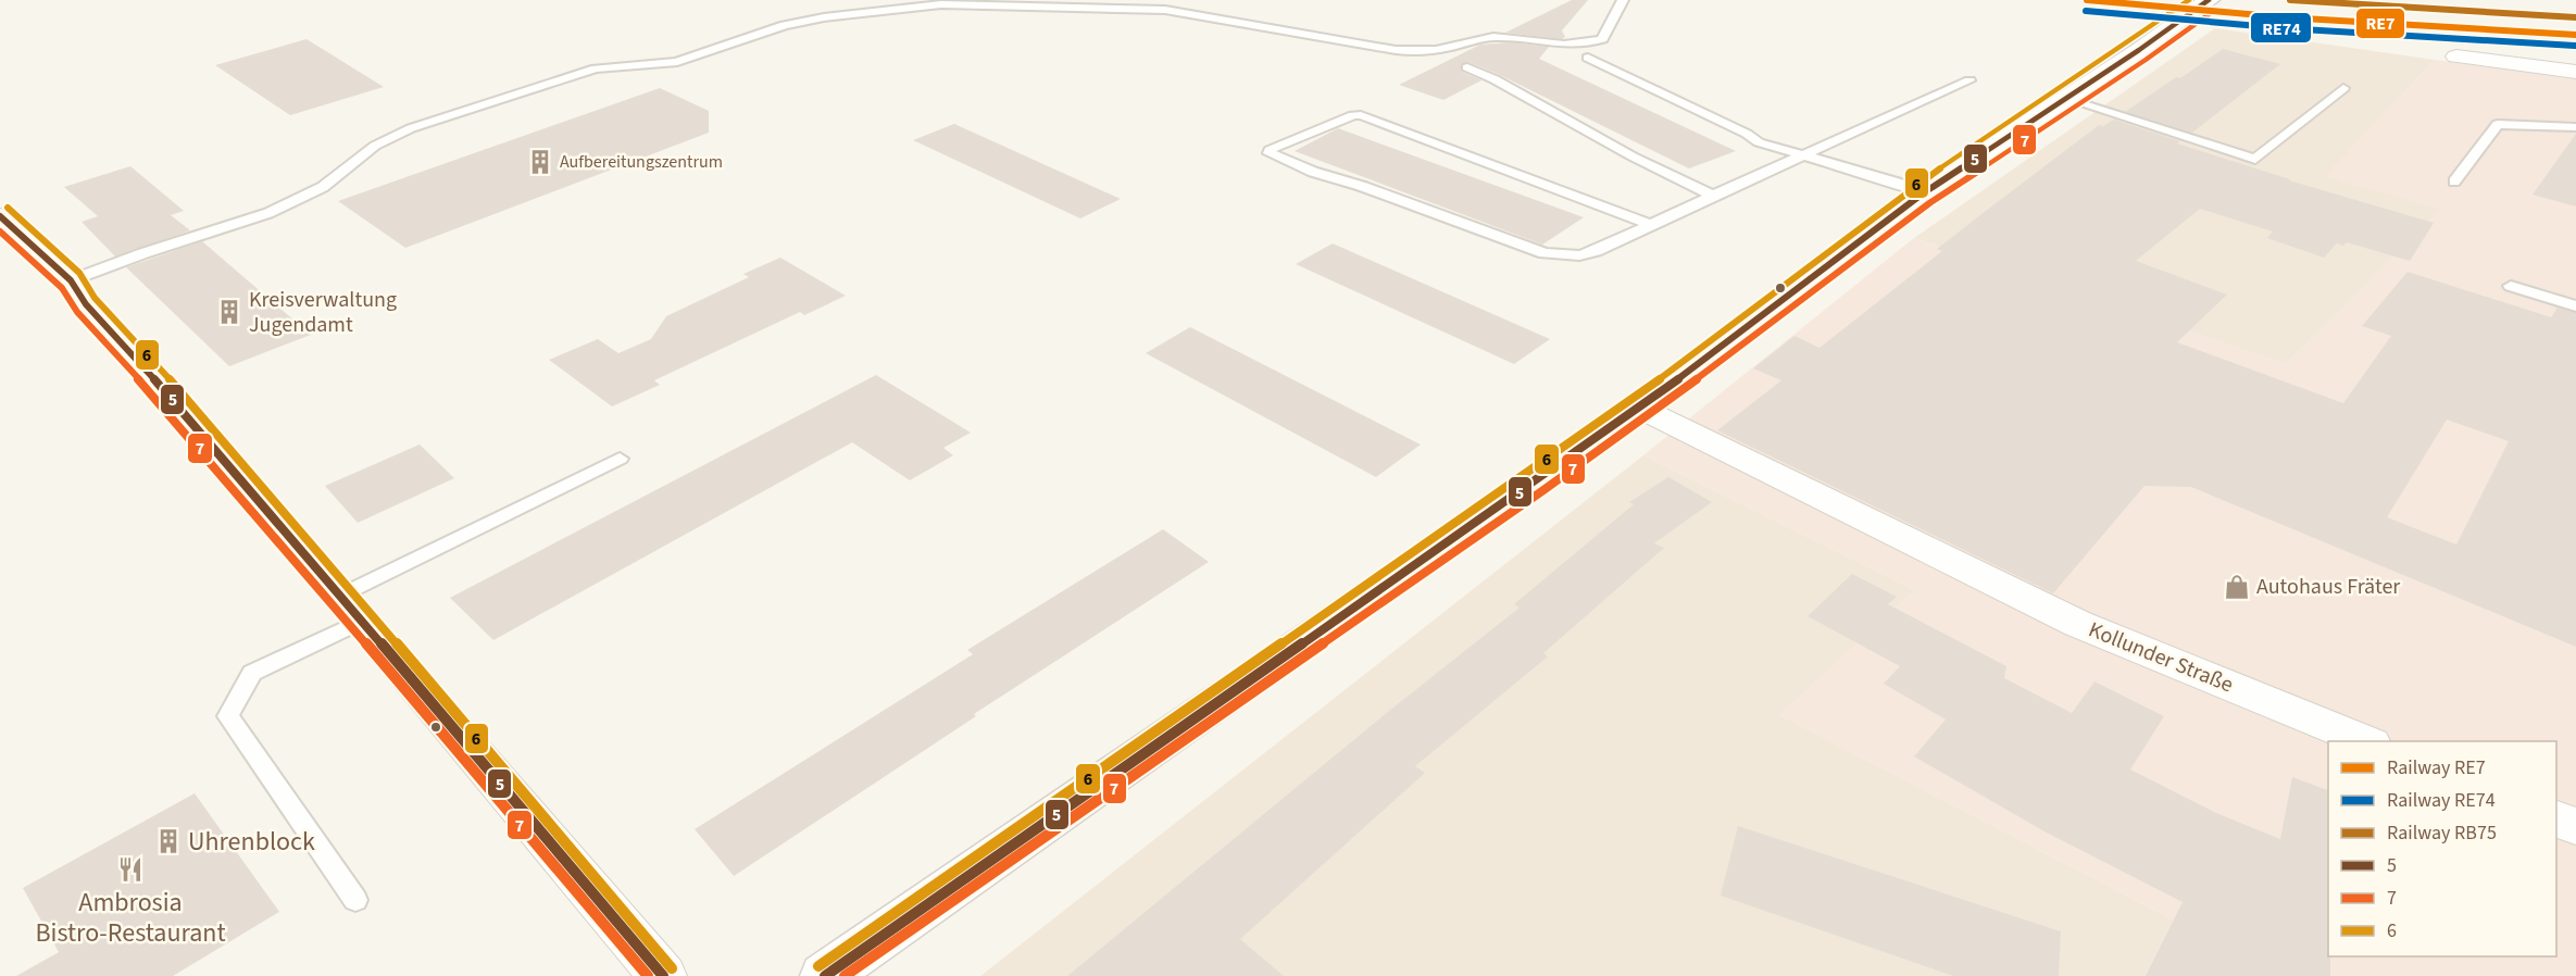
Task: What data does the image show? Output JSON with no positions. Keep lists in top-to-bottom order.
{
  "streets": {
    "street": ["Kollunder Straße"]
  },
  "places": {
    "building": ["Aufbereitungszentrum", "Kreisverwaltung Jugendamt", "Uhrenblock"],
    "shop": ["Autohaus Fräter"],
    "restaurant": ["Ambrosia Bistro-Restaurant"]
  },
  "lines": [
    "rail line RE7",
    "rail line RB75",
    "transit line 5",
    "transit line 6",
    "transit line 7",
    "rail line RE74"
  ],
  "legend": [
    "Railway RE7",
    "Railway RE74",
    "Railway RB75",
    "5",
    "7",
    "6"
  ]
}
